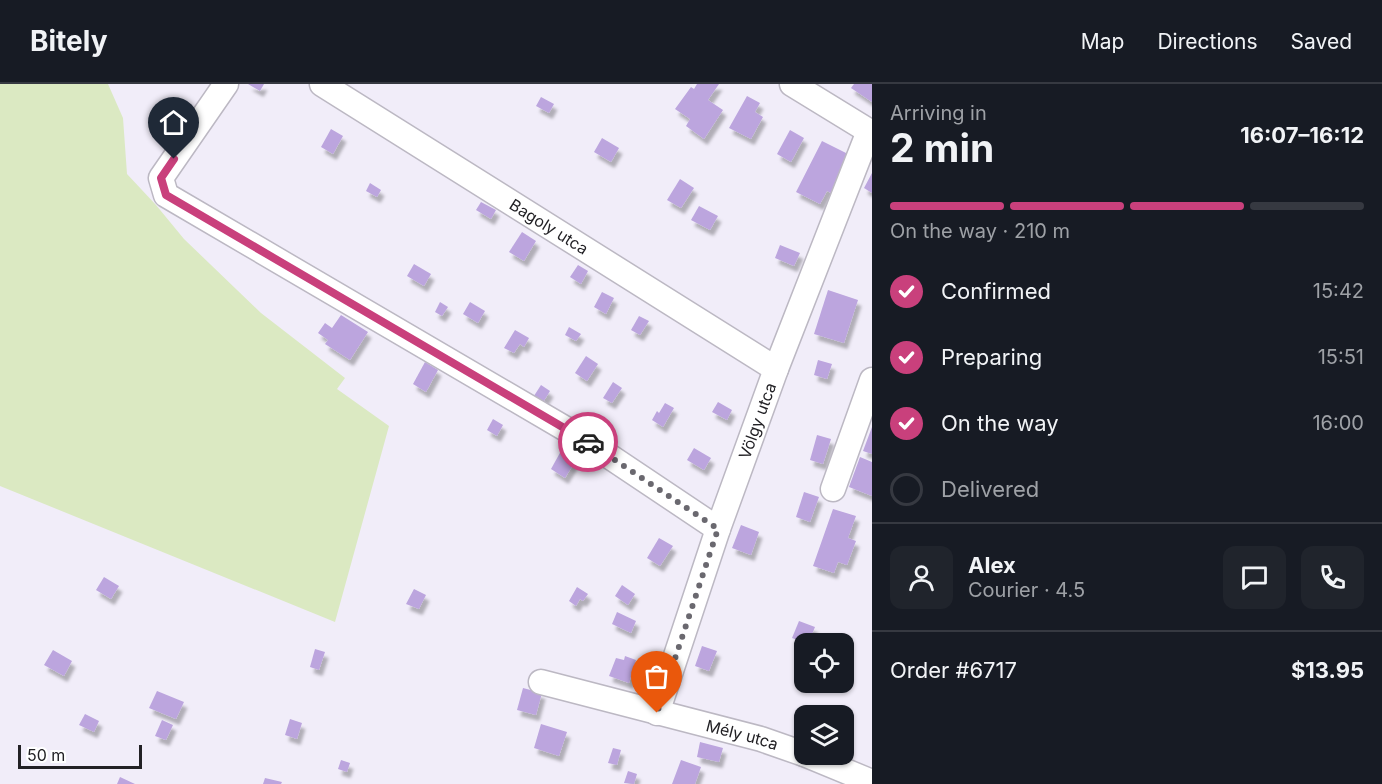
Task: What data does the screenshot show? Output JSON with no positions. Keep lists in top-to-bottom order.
{
  "streets": {
    "street": ["Bagoly utca", "Völgy utca", "Mély utca"]
  },
  "crossings": [
    ["Bagoly utca", "Völgy utca"],
    ["Völgy utca", "Mély utca"]
  ],
  "scale_bar": "50 m",
  "page": {
    "header": "Bitely",
    "nav": ["Map", "Directions", "Saved"],
    "heading": ["2 min", "Arriving in", "16:07–16:12"],
    "panel": [
      "Alex",
      "Courier · 4.5",
      "Order #6717",
      "$13.95"
    ],
    "bar": "On the way · 210 m",
    "list": [
      ["Confirmed", "15:42"],
      ["Preparing", "15:51"],
      ["On the way", "16:00"],
      "Delivered"
    ],
    "scale": "50 m"
  }
}
